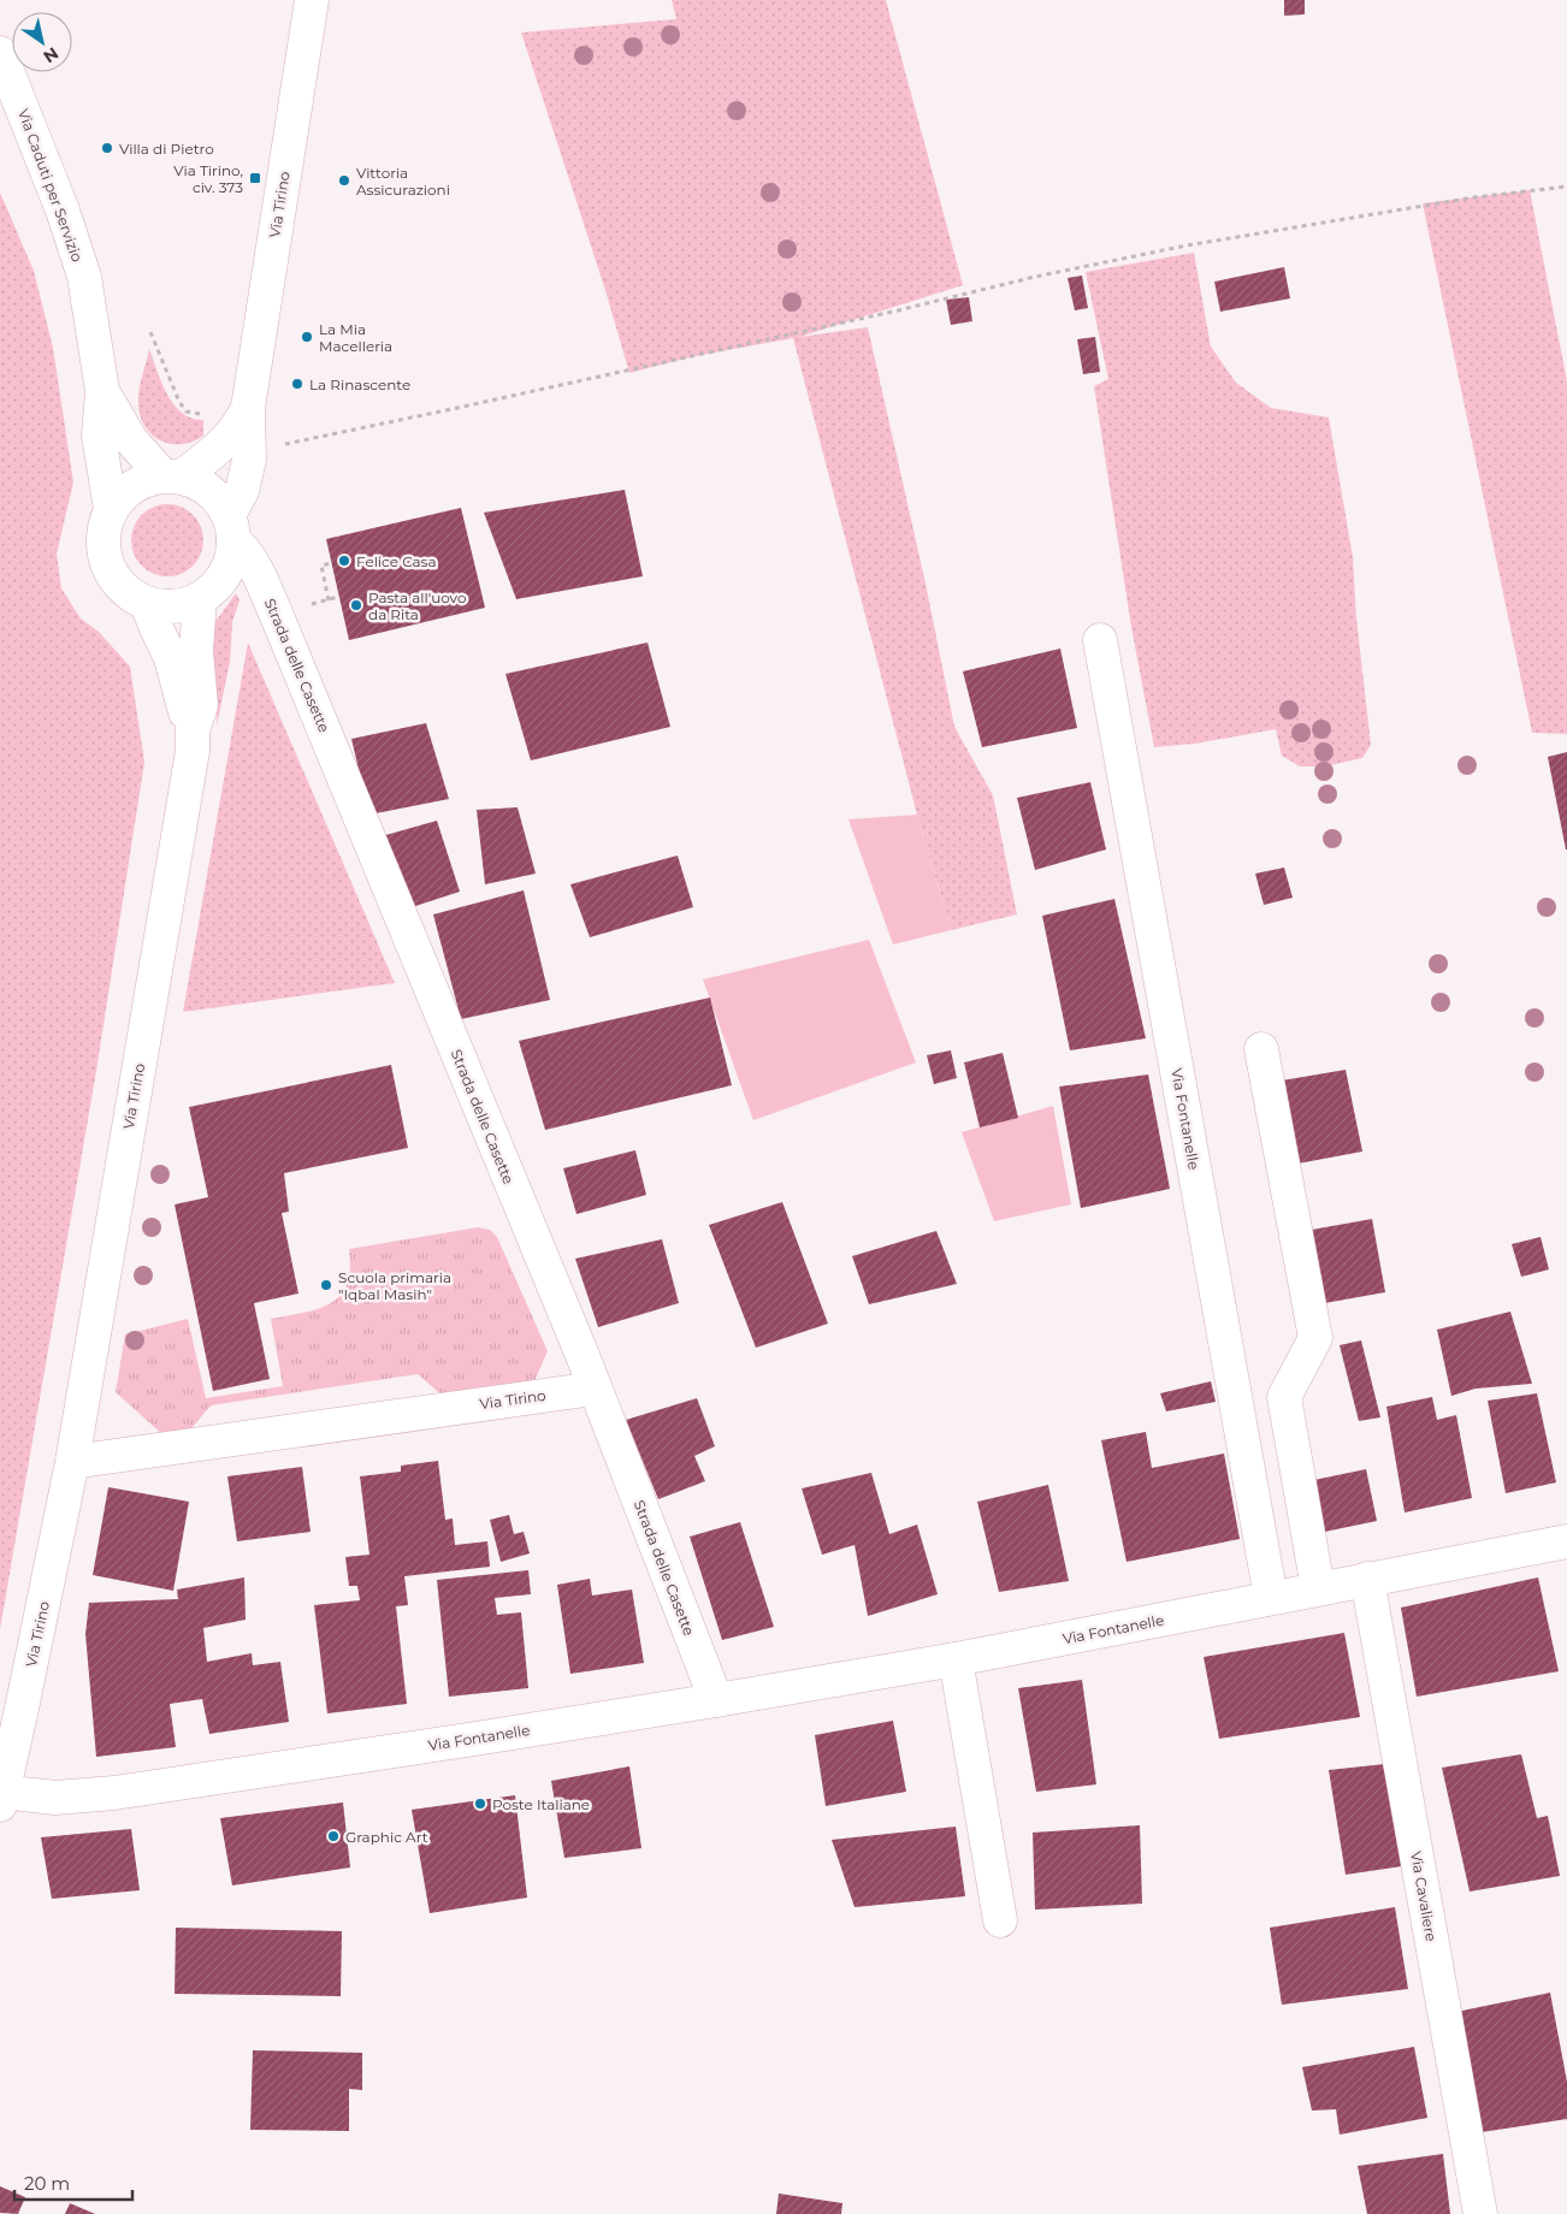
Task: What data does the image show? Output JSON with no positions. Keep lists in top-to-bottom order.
{
  "streets": {
    "street": [
      "Via Caduti per Servizio",
      "Via Tirino",
      "Strada delle Casette",
      "Via Fontanelle",
      "Via Cavaliere"
    ]
  },
  "crossings": [
    ["Via Caduti per Servizio", "Via Tirino"],
    ["Via Caduti per Servizio", "Strada delle Casette"],
    ["Via Tirino", "Strada delle Casette"],
    ["Via Tirino", "Via Fontanelle"],
    ["Strada delle Casette", "Via Fontanelle"],
    ["Via Fontanelle", "Via Cavaliere"]
  ],
  "places": {
    "other": [
      "Villa di Pietro",
      "Vittoria Assicurazioni",
      "La Mia Macelleria",
      "La Rinascente",
      "Felice Casa",
      "Pasta all'uovo da Rita",
      "Scuola primaria \"Iqbal Masih\"",
      "Poste Italiane",
      "Graphic Art"
    ],
    "transit": ["Via Tirino, civ. 373"]
  },
  "scale_bar": "20 m",
  "north": "bottom right"
}
